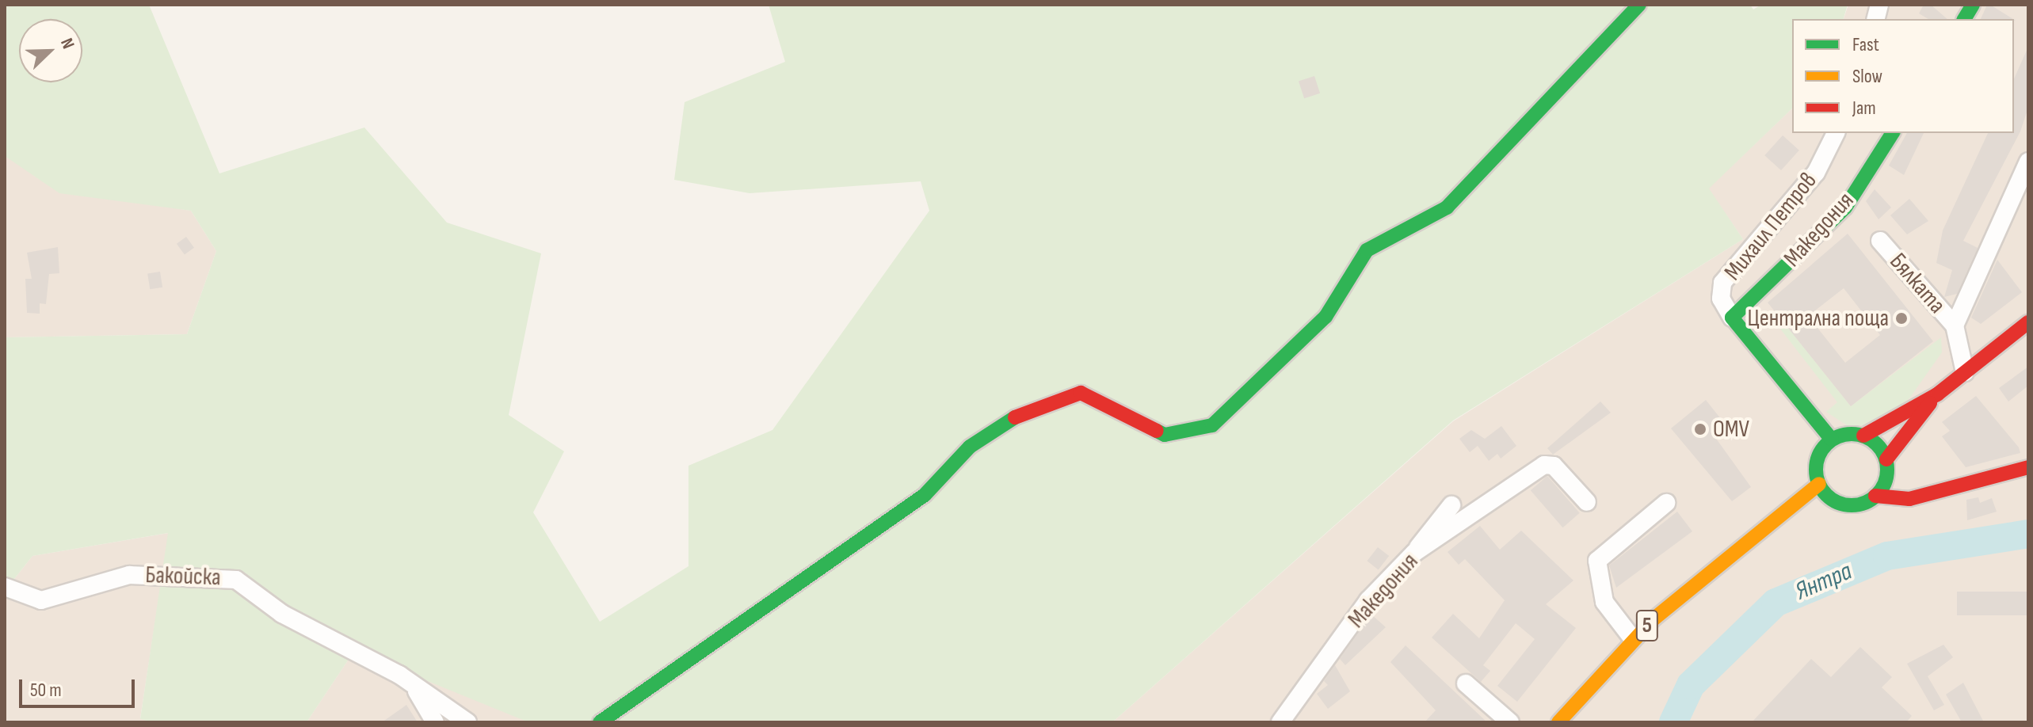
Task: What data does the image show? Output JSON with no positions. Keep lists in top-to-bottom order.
{
  "streets": {
    "main road": ["Михаил Петров", "Македония", "5"],
    "street": ["Бялката", "Бакойска"]
  },
  "crossings": [
    ["Михаил Петров", "Македония"],
    ["Михаил Петров", "5"]
  ],
  "water": ["Янтра"],
  "places": ["Централна поща", "OMV"],
  "legend": ["Fast", "Slow", "Jam"],
  "scale_bar": "50 m",
  "north": "top right"
}
